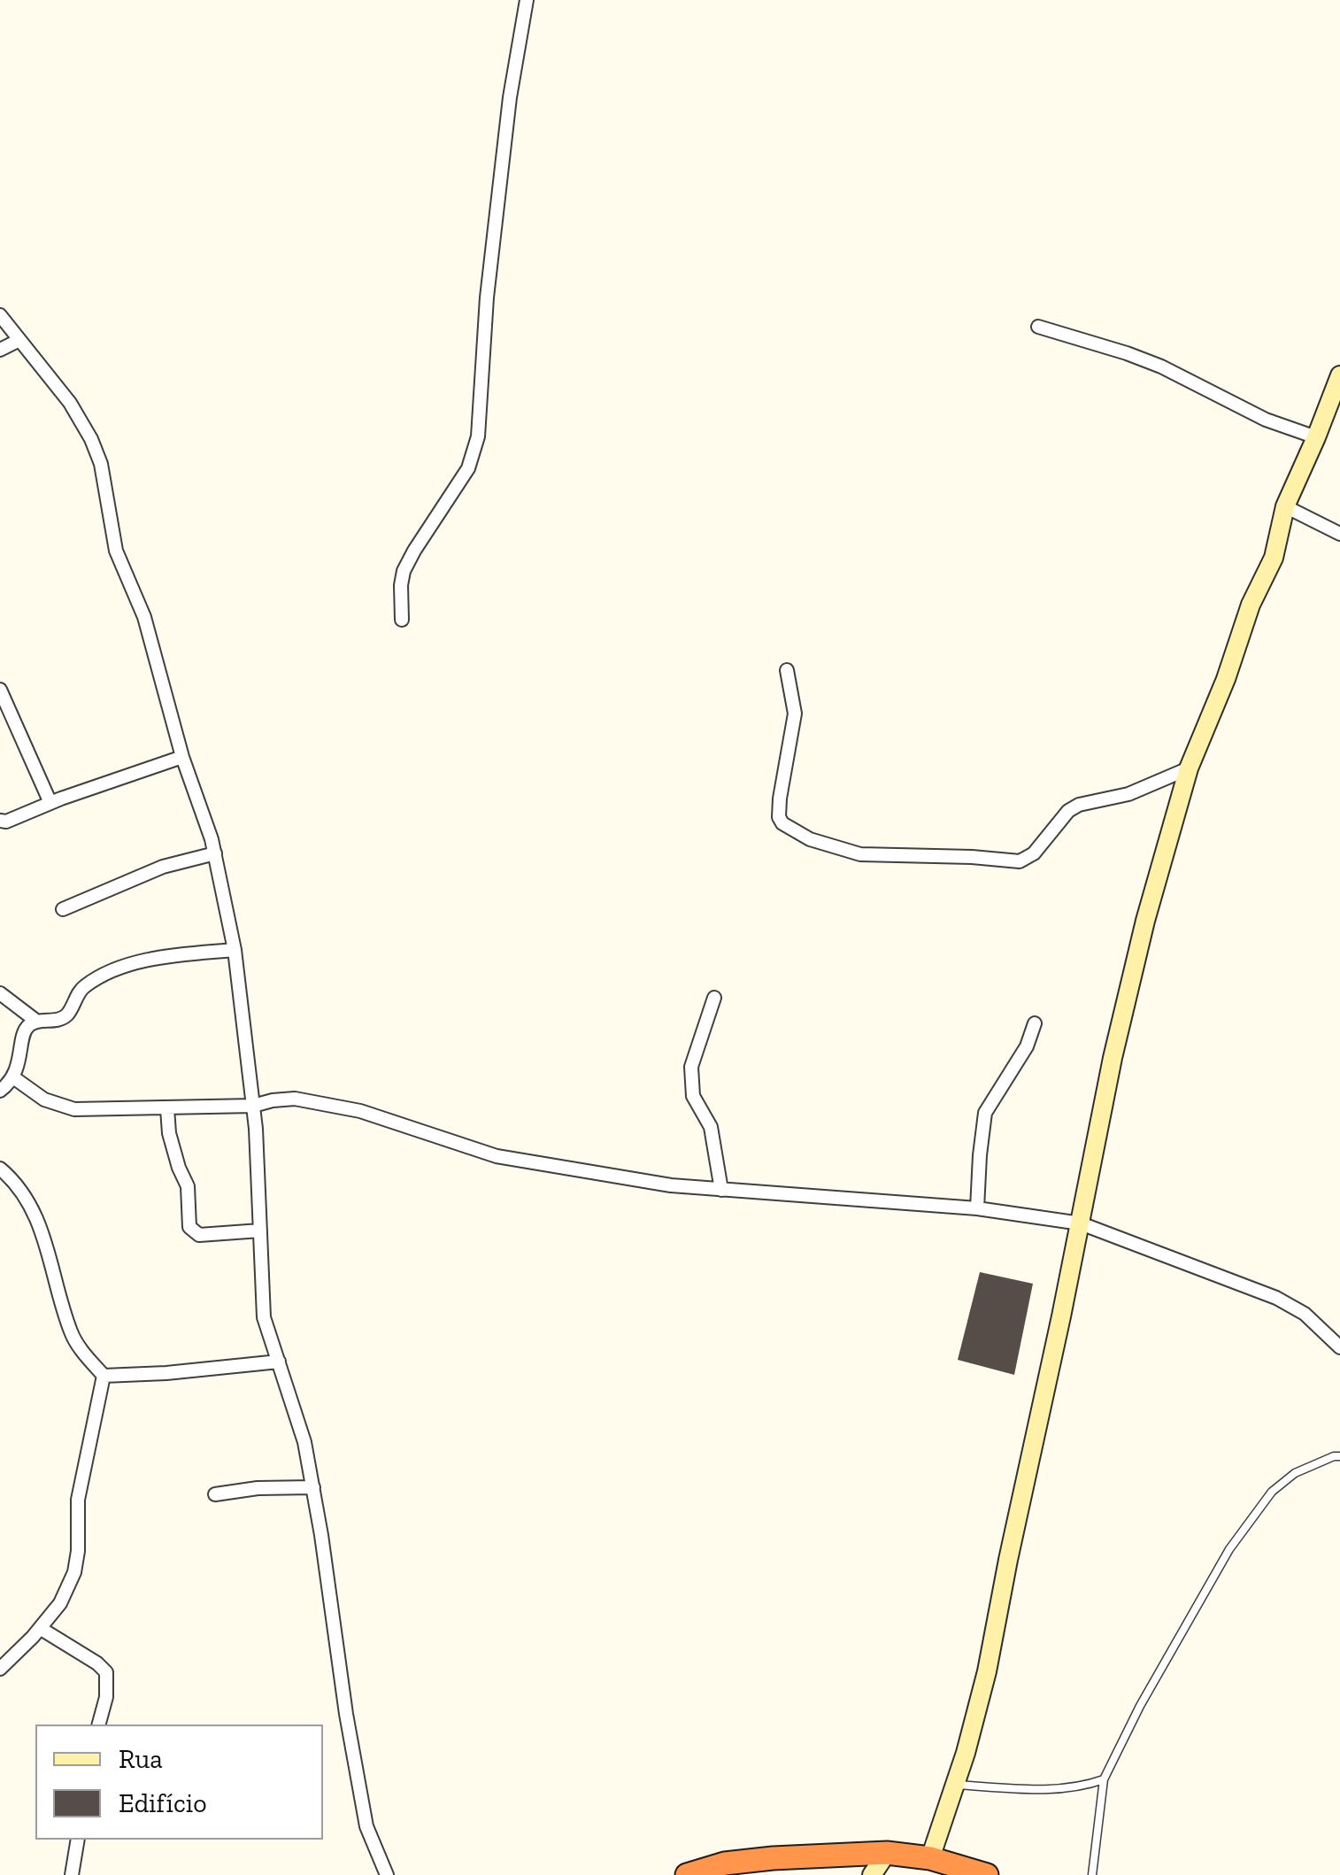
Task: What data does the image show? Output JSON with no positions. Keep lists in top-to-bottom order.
{
  "legend": ["Rua", "Edifício"]
}
